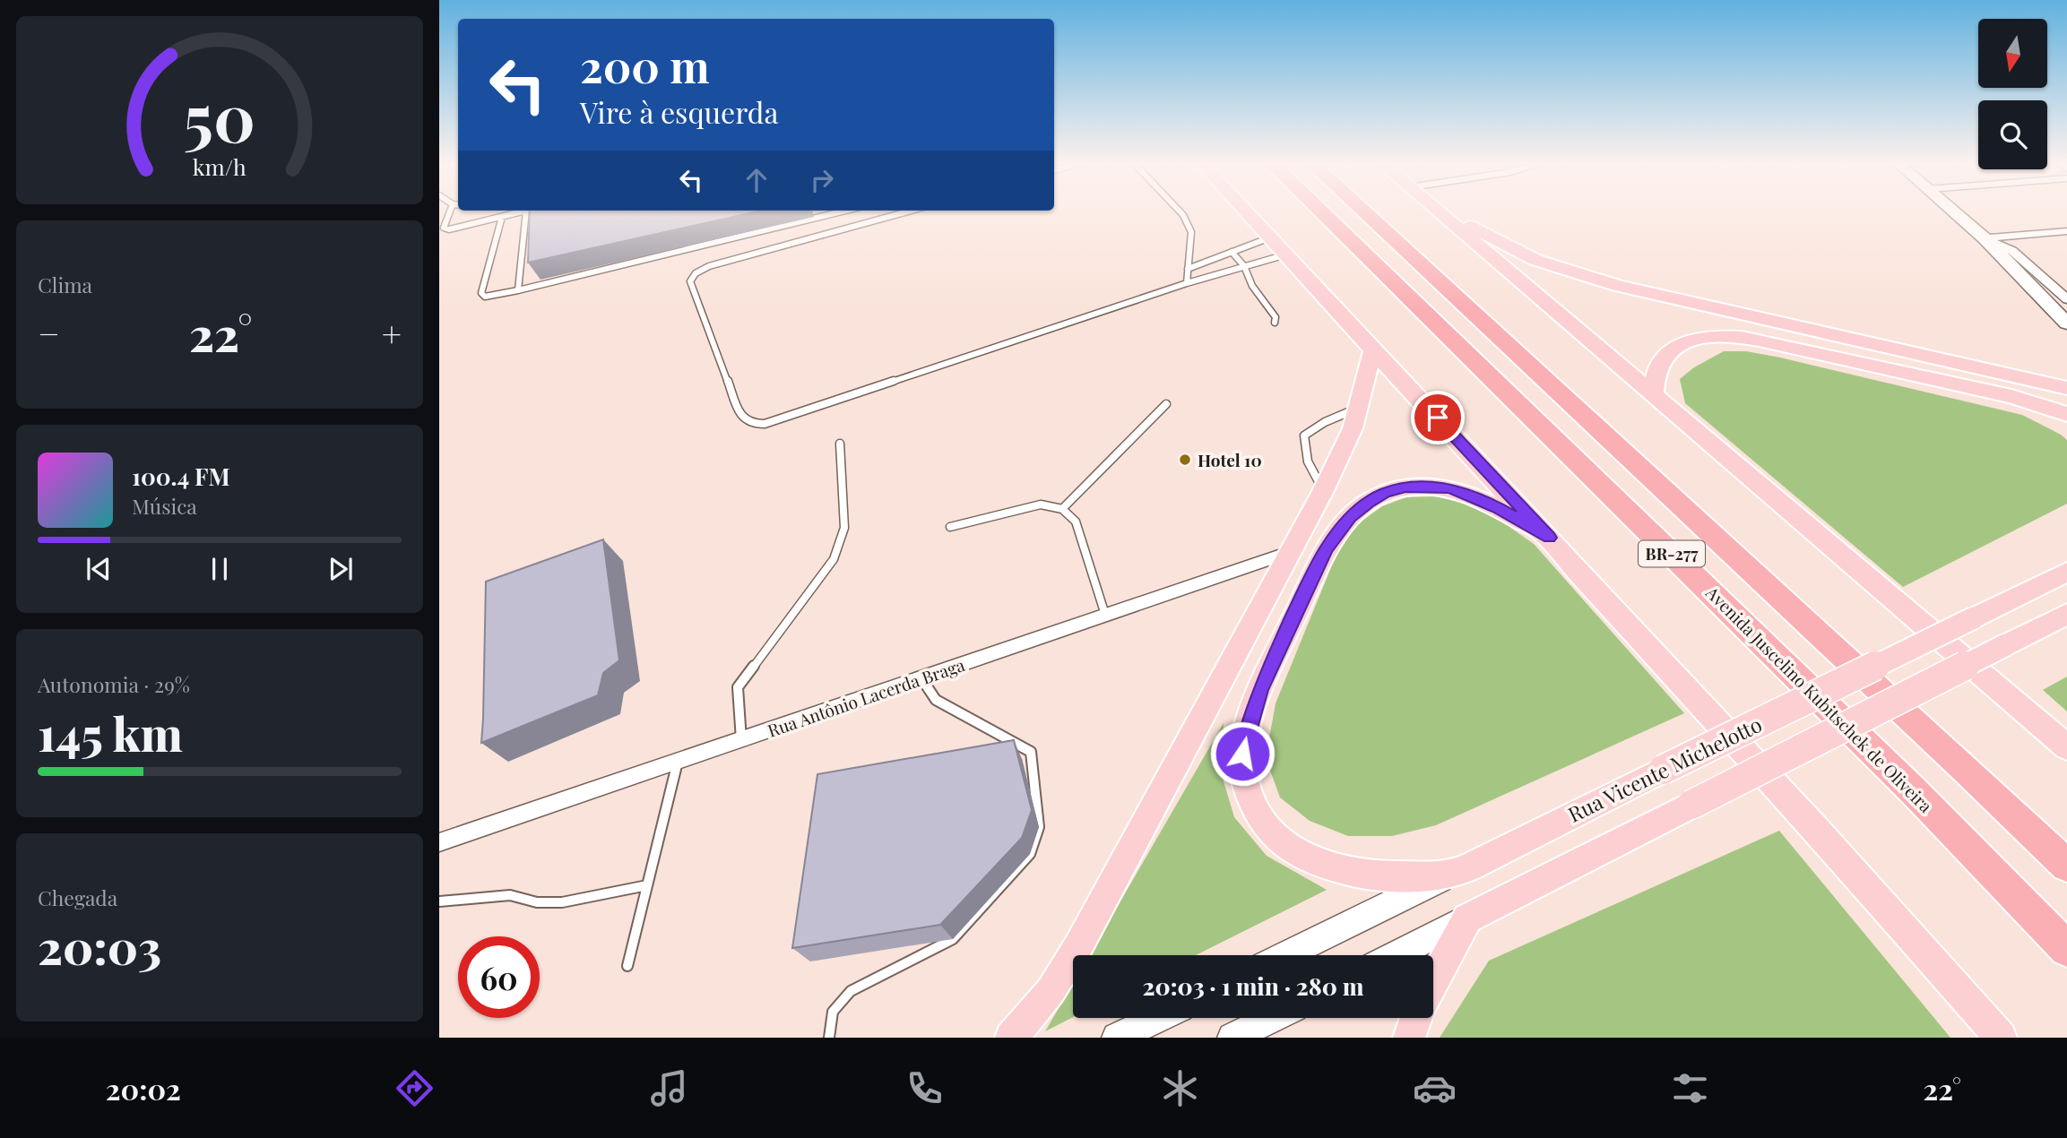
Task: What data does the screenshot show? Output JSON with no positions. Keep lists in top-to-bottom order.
{
  "streets": {
    "highway": ["BR-277", "Avenida Juscelino Kubitschek de Oliveira"],
    "main road": ["Rua Vicente Michelotto"],
    "street": ["Rua Antônio Lacerda Braga"]
  },
  "places": ["Hotel 10"],
  "north": "bottom",
  "page": {
    "turn": ["200 m", "Vire à esquerda"],
    "tile": [
      "Clima",
      ["Autonomia · 29%", "145 km"],
      ["Chegada", "20:03"]
    ],
    "heat": ["−", "22°", "+"],
    "song": ["100.4 FM", "Música"],
    "limit": "60",
    "trip": "20:03 · 1 min · 280 m",
    "tabs": ["20:02", "22°"],
    "gauge": ["50", "km/h"]
  }
}
